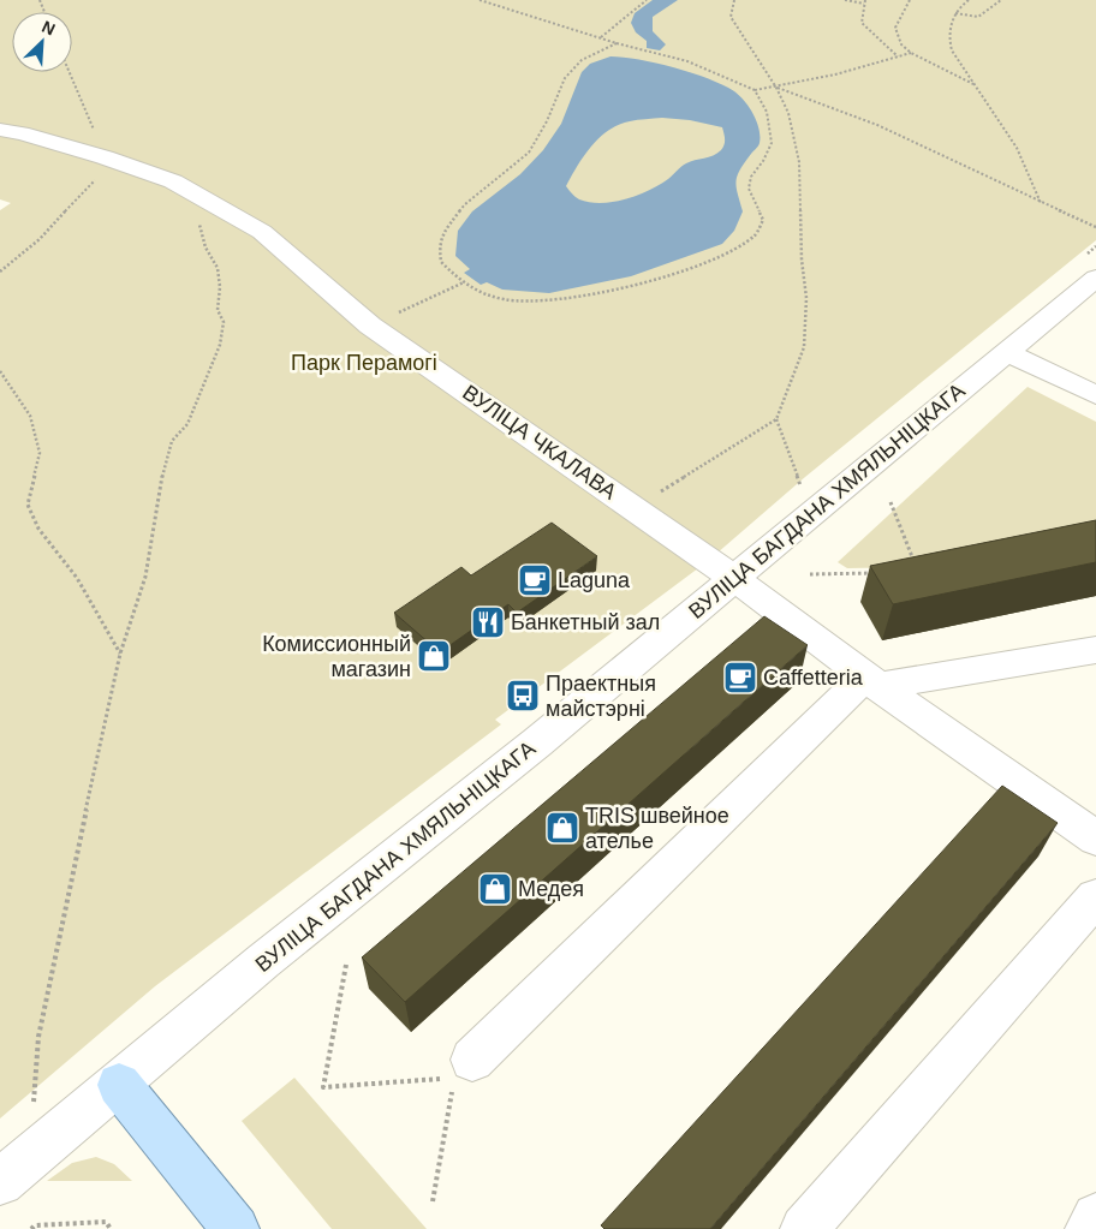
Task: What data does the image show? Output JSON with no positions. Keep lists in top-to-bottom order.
{
  "streets": {
    "street": ["ВУЛІЦА ЧКАЛАВА", "ВУЛІЦА БАГДАНА ХМЯЛЬНІЦКАГА"]
  },
  "crossings": [
    ["ВУЛІЦА ЧКАЛАВА", "ВУЛІЦА БАГДАНА ХМЯЛЬНІЦКАГА"]
  ],
  "parks": ["Парк Перамогі"],
  "places": {
    "cafe": ["Laguna", "Caffetteria"],
    "restaurant": ["Банкетный зал"],
    "shop": ["Комиссионный магазин", "TRIS швейное ателье", "Медея"],
    "bus stop": ["Праектныя майстэрні"]
  },
  "north": "top right"
}
